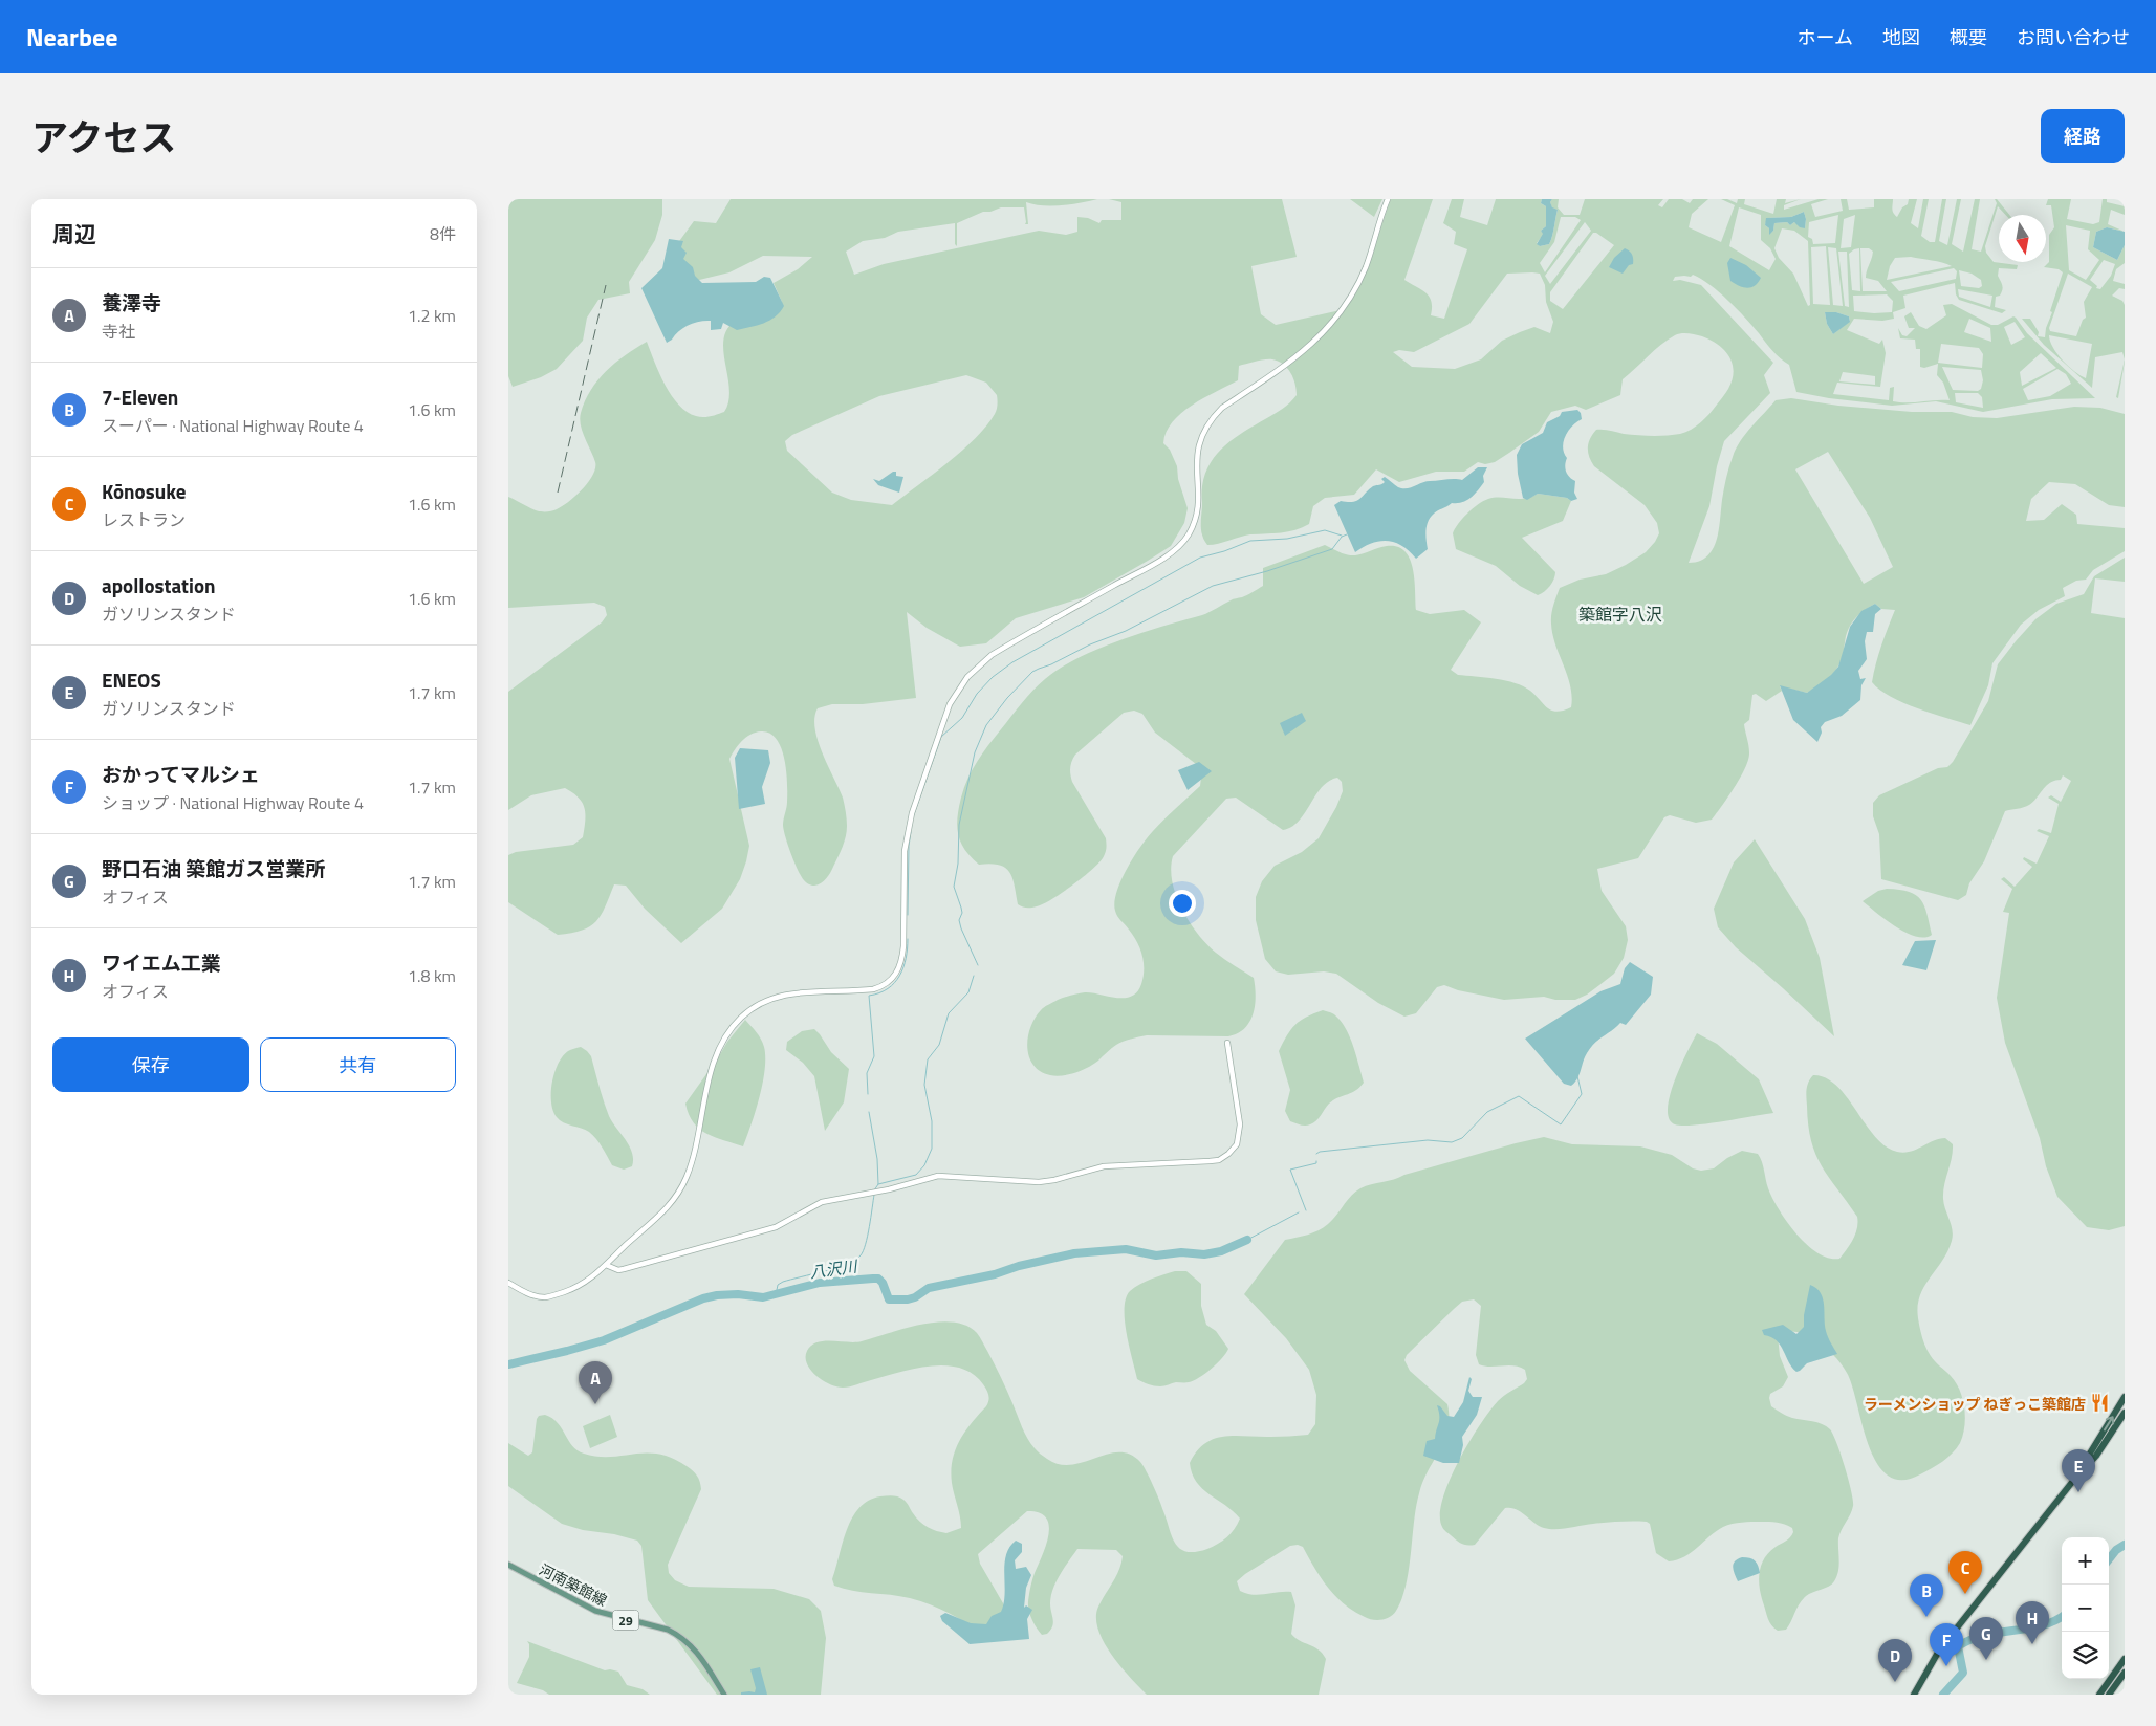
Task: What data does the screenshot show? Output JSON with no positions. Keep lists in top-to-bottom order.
{
  "streets": {
    "main road": ["河南築館線", "29"]
  },
  "districts": ["築館字八沢"],
  "water": ["八沢川"],
  "places": {
    "restaurant": ["ラーメンショップ ねぎっこ築館店"]
  },
  "north": "bottom",
  "page": {
    "header": "Nearbee",
    "nav": [
      "ホーム",
      "地図",
      "概要",
      "お問い合わせ"
    ],
    "title": "アクセス",
    "buttons": [
      "経路",
      ["保存", "共有"]
    ],
    "heading": ["周辺", "8件"],
    "list": [
      {
        "mark": "A",
        "name": "養澤寺",
        "note": "寺社",
        "value": "1.2 km"
      },
      {
        "mark": "B",
        "name": "7-Eleven",
        "note": "スーパー · National Highway Route 4",
        "value": "1.6 km"
      },
      {
        "mark": "C",
        "name": "Kōnosuke",
        "note": "レストラン",
        "value": "1.6 km"
      },
      {
        "mark": "D",
        "name": "apollostation",
        "note": "ガソリンスタンド",
        "value": "1.6 km"
      },
      {
        "mark": "E",
        "name": "ENEOS",
        "note": "ガソリンスタンド",
        "value": "1.7 km"
      },
      {
        "mark": "F",
        "name": "おかってマルシェ",
        "note": "ショップ · National Highway Route 4",
        "value": "1.7 km"
      },
      {
        "mark": "G",
        "name": "野口石油 築館ガス営業所",
        "note": "オフィス",
        "value": "1.7 km"
      },
      {
        "mark": "H",
        "name": "ワイエム工業",
        "note": "オフィス",
        "value": "1.8 km"
      }
    ],
    "pins": [
      "A",
      "E",
      "C",
      "B",
      "H",
      "G",
      "F",
      "D"
    ],
    "map_buttons": ["+", "−"]
  }
}
